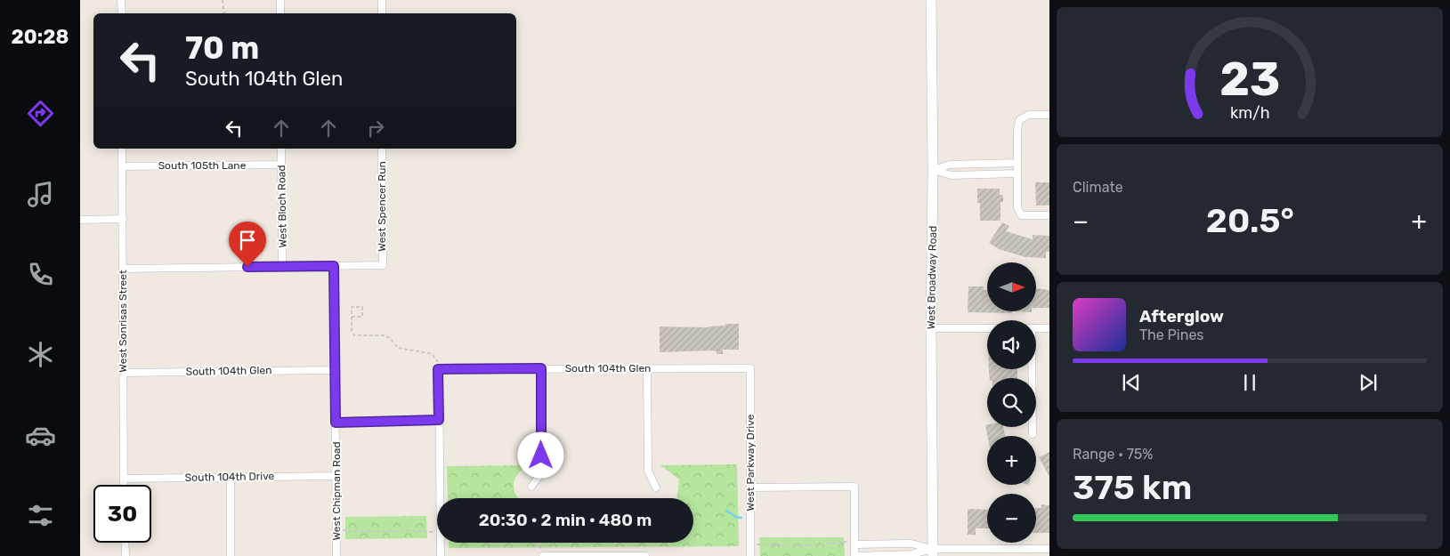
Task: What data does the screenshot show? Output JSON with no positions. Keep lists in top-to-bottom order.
{
  "streets": {
    "main road": ["West Broadway Road"],
    "street": [
      "South 105th Lane",
      "West Bloch Road",
      "West Spencer Run",
      "West Sonrisas Street",
      "South 104th Glen",
      "West Parkway Drive",
      "South 104th Drive",
      "West Chipman Road"
    ]
  },
  "crossings": [
    ["South 105th Lane", "West Bloch Road"],
    ["South 105th Lane", "West Sonrisas Street"],
    ["West Spencer Run", "West Chipman Road"],
    ["West Sonrisas Street", "South 104th Glen"],
    ["West Sonrisas Street", "South 104th Drive"],
    ["South 104th Glen", "West Parkway Drive"],
    ["South 104th Glen", "West Chipman Road"],
    ["South 104th Drive", "West Chipman Road"]
  ],
  "north": "right",
  "page": {
    "tabs": "20:28",
    "turn": ["70 m", "South 104th Glen"],
    "tile": [
      "Climate",
      ["Range · 75%", "375 km"]
    ],
    "heat": ["−", "20.5°", "+"],
    "map_buttons": ["+", "−"],
    "song": ["Afterglow", "The Pines"],
    "limit": "30",
    "trip": "20:30 · 2 min · 480 m",
    "gauge": ["23", "km/h"]
  }
}
